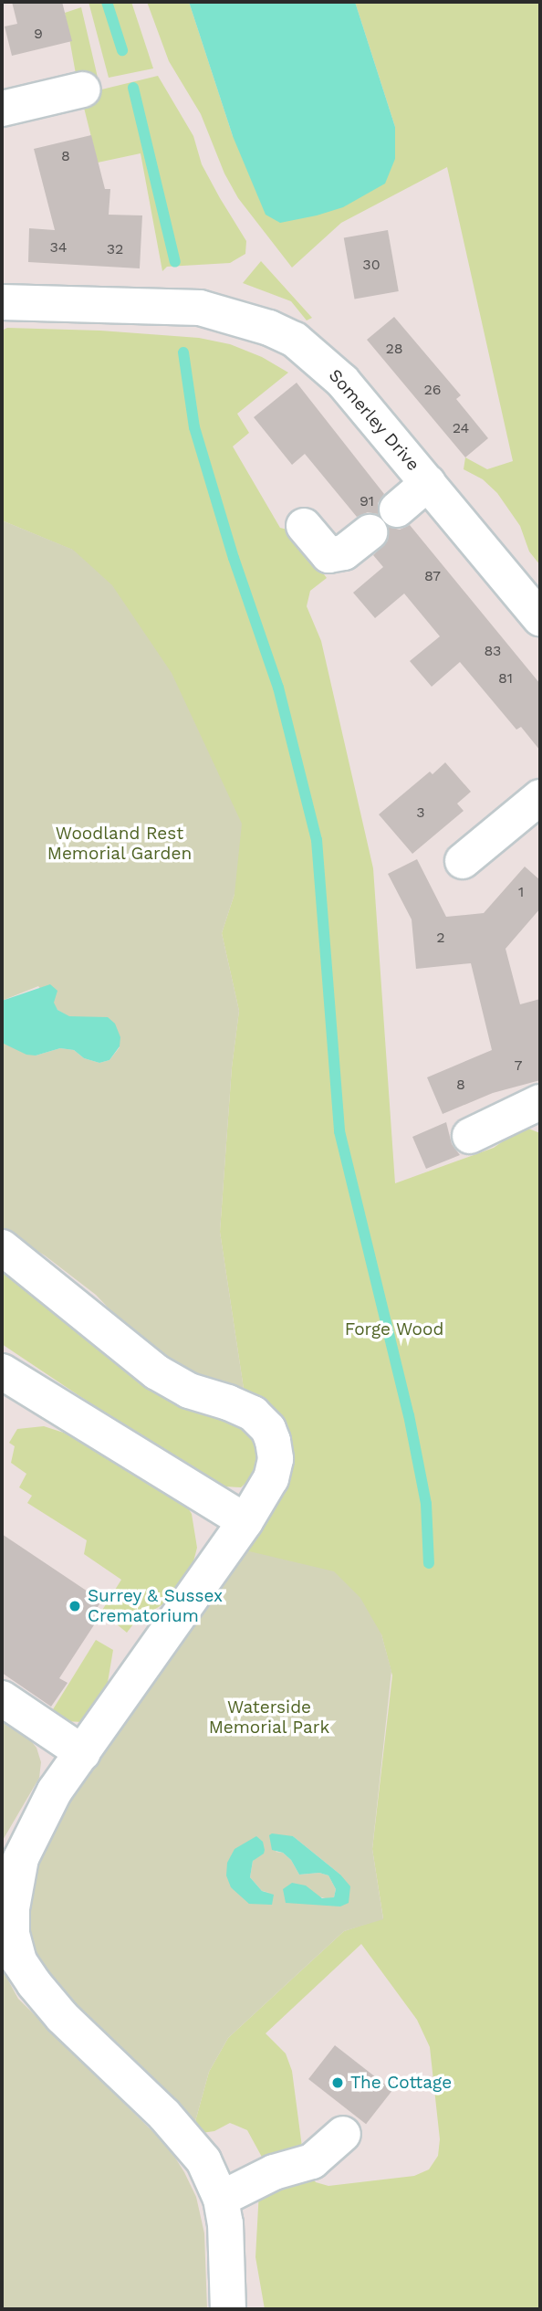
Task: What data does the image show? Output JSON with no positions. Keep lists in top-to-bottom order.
{
  "streets": {
    "street": ["Somerley Drive"]
  },
  "parks": ["Woodland Rest Memorial Garden", "Forge Wood", "Waterside Memorial Park"],
  "places": ["Surrey & Sussex Crematorium", "The Cottage"],
  "house_numbers": [
    "9",
    "8",
    "34",
    "32",
    "30",
    "28",
    "26",
    "24",
    "91",
    "87",
    "83",
    "81",
    "3",
    "1",
    "2",
    "7",
    "8"
  ]
}
